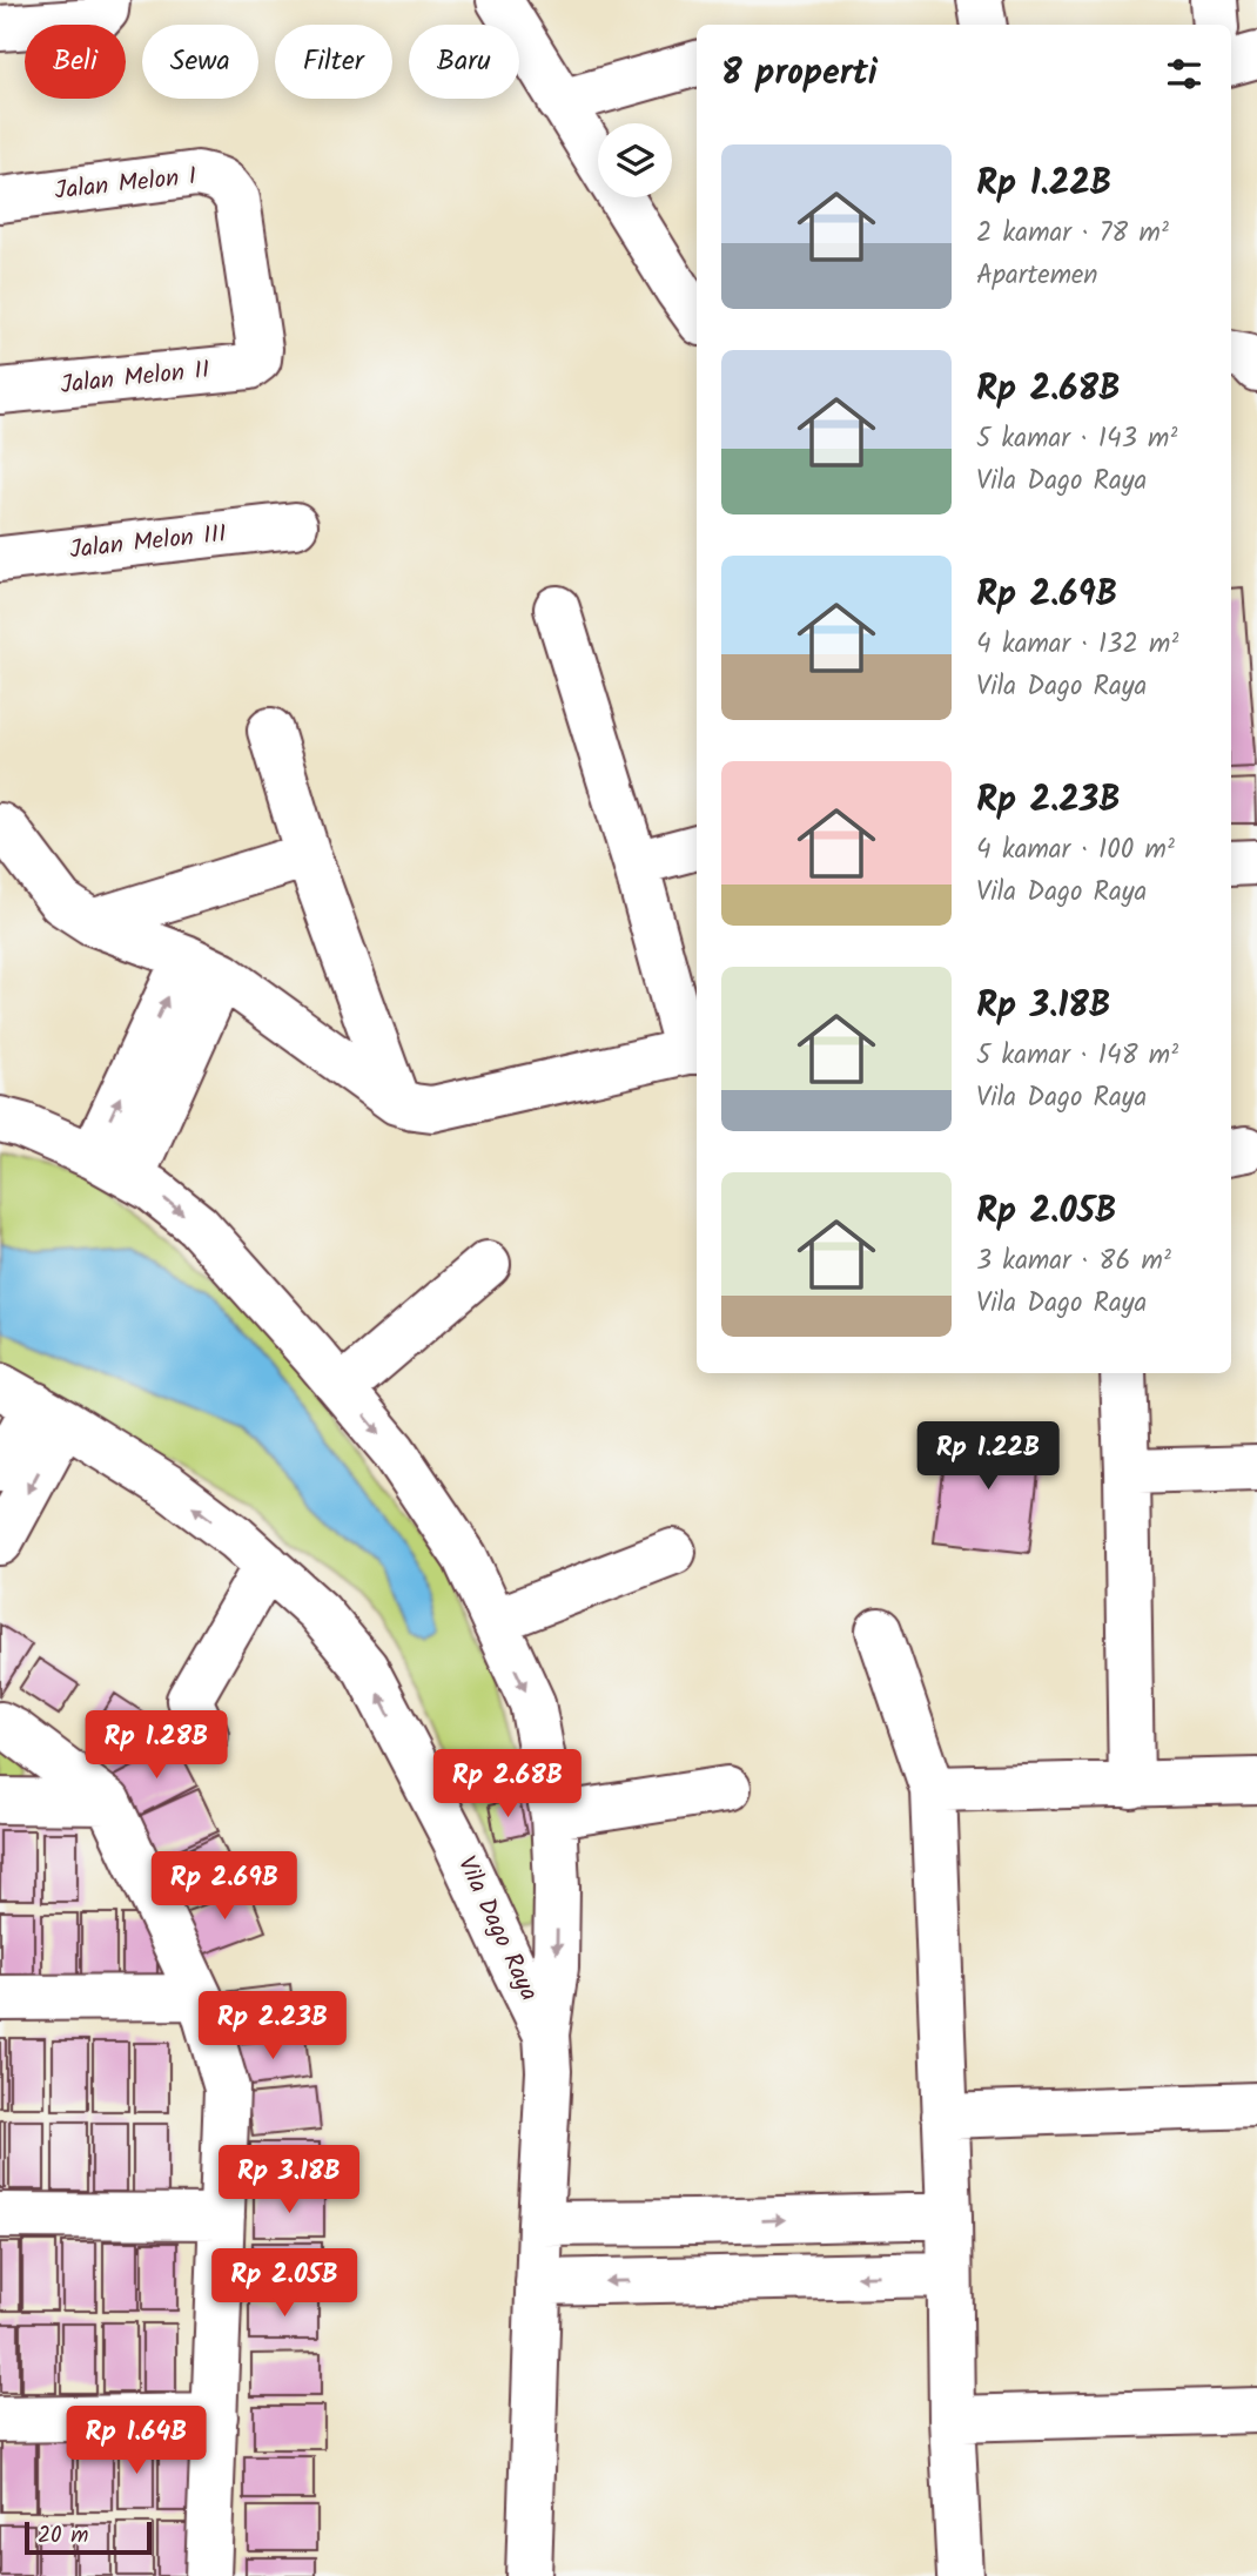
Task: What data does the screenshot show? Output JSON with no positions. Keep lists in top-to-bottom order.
{
  "streets": {
    "street": [
      "Jalan Melon I",
      "Jalan Melon II",
      "Jalan Melon III",
      "Vila Dago Raya"
    ]
  },
  "crossings": [
    ["Jalan Melon I", "Jalan Melon II"]
  ],
  "scale_bar": "20 m",
  "page": {
    "chip": [
      "Beli",
      "Sewa",
      "Filter",
      "Baru"
    ],
    "heading": "8 properti",
    "list": [
      {
        "name": "Rp 1.22B",
        "note": "2 kamar · 78 m² · Apartemen"
      },
      {
        "name": "Rp 2.68B",
        "note": "5 kamar · 143 m² · Vila Dago Raya"
      },
      {
        "name": "Rp 2.69B",
        "note": "4 kamar · 132 m² · Vila Dago Raya"
      },
      {
        "name": "Rp 2.23B",
        "note": "4 kamar · 100 m² · Vila Dago Raya"
      },
      {
        "name": "Rp 3.18B",
        "note": "5 kamar · 148 m² · Vila Dago Raya"
      },
      {
        "name": "Rp 2.05B",
        "note": "3 kamar · 86 m² · Vila Dago Raya"
      }
    ],
    "price": [
      "Rp 1.22B",
      "Rp 1.28B",
      "Rp 2.68B",
      "Rp 2.69B",
      "Rp 2.23B",
      "Rp 3.18B",
      "Rp 2.05B",
      "Rp 1.64B"
    ],
    "scale": "20 m"
  }
}
